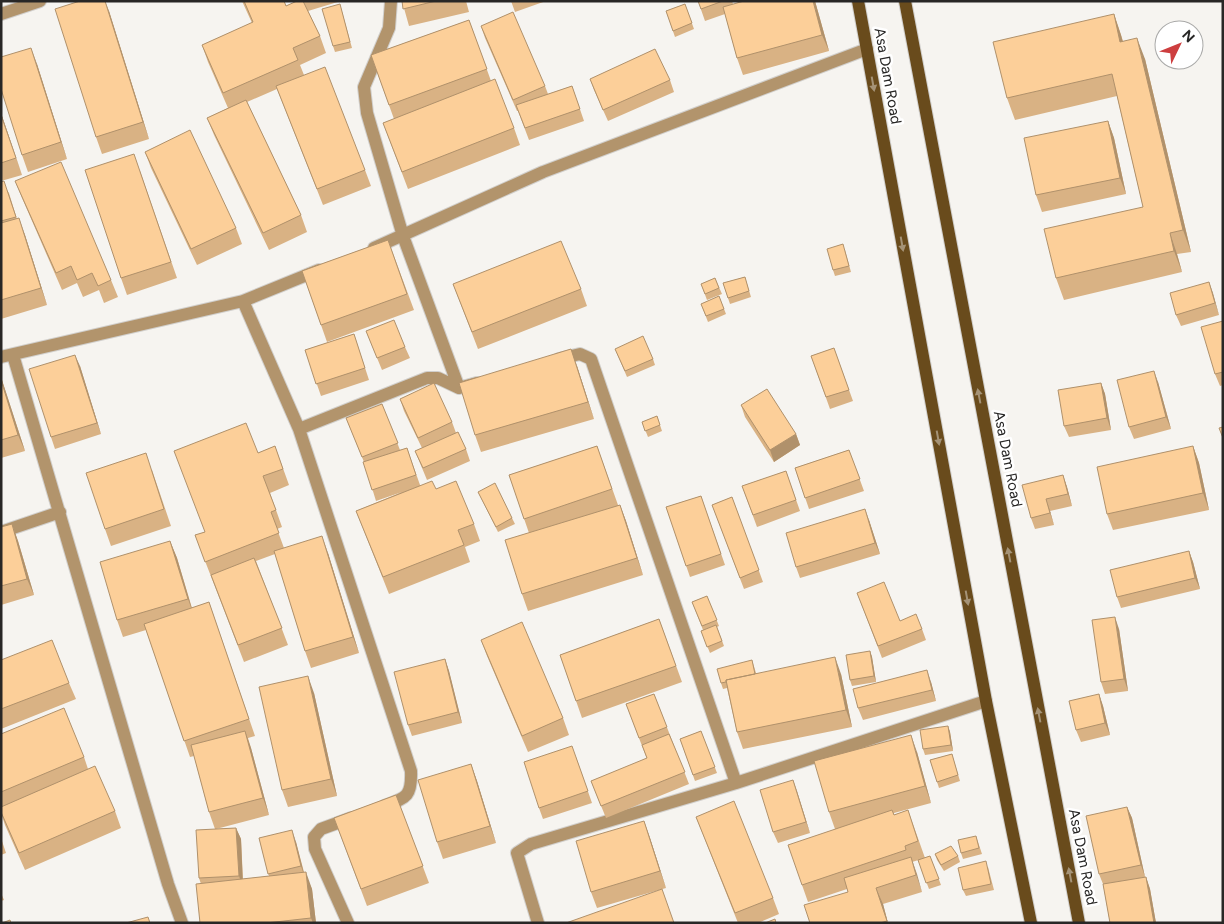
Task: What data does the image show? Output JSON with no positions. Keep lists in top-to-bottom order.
{
  "streets": {
    "main road": ["Asa Dam Road"]
  },
  "north": "top right"
}
